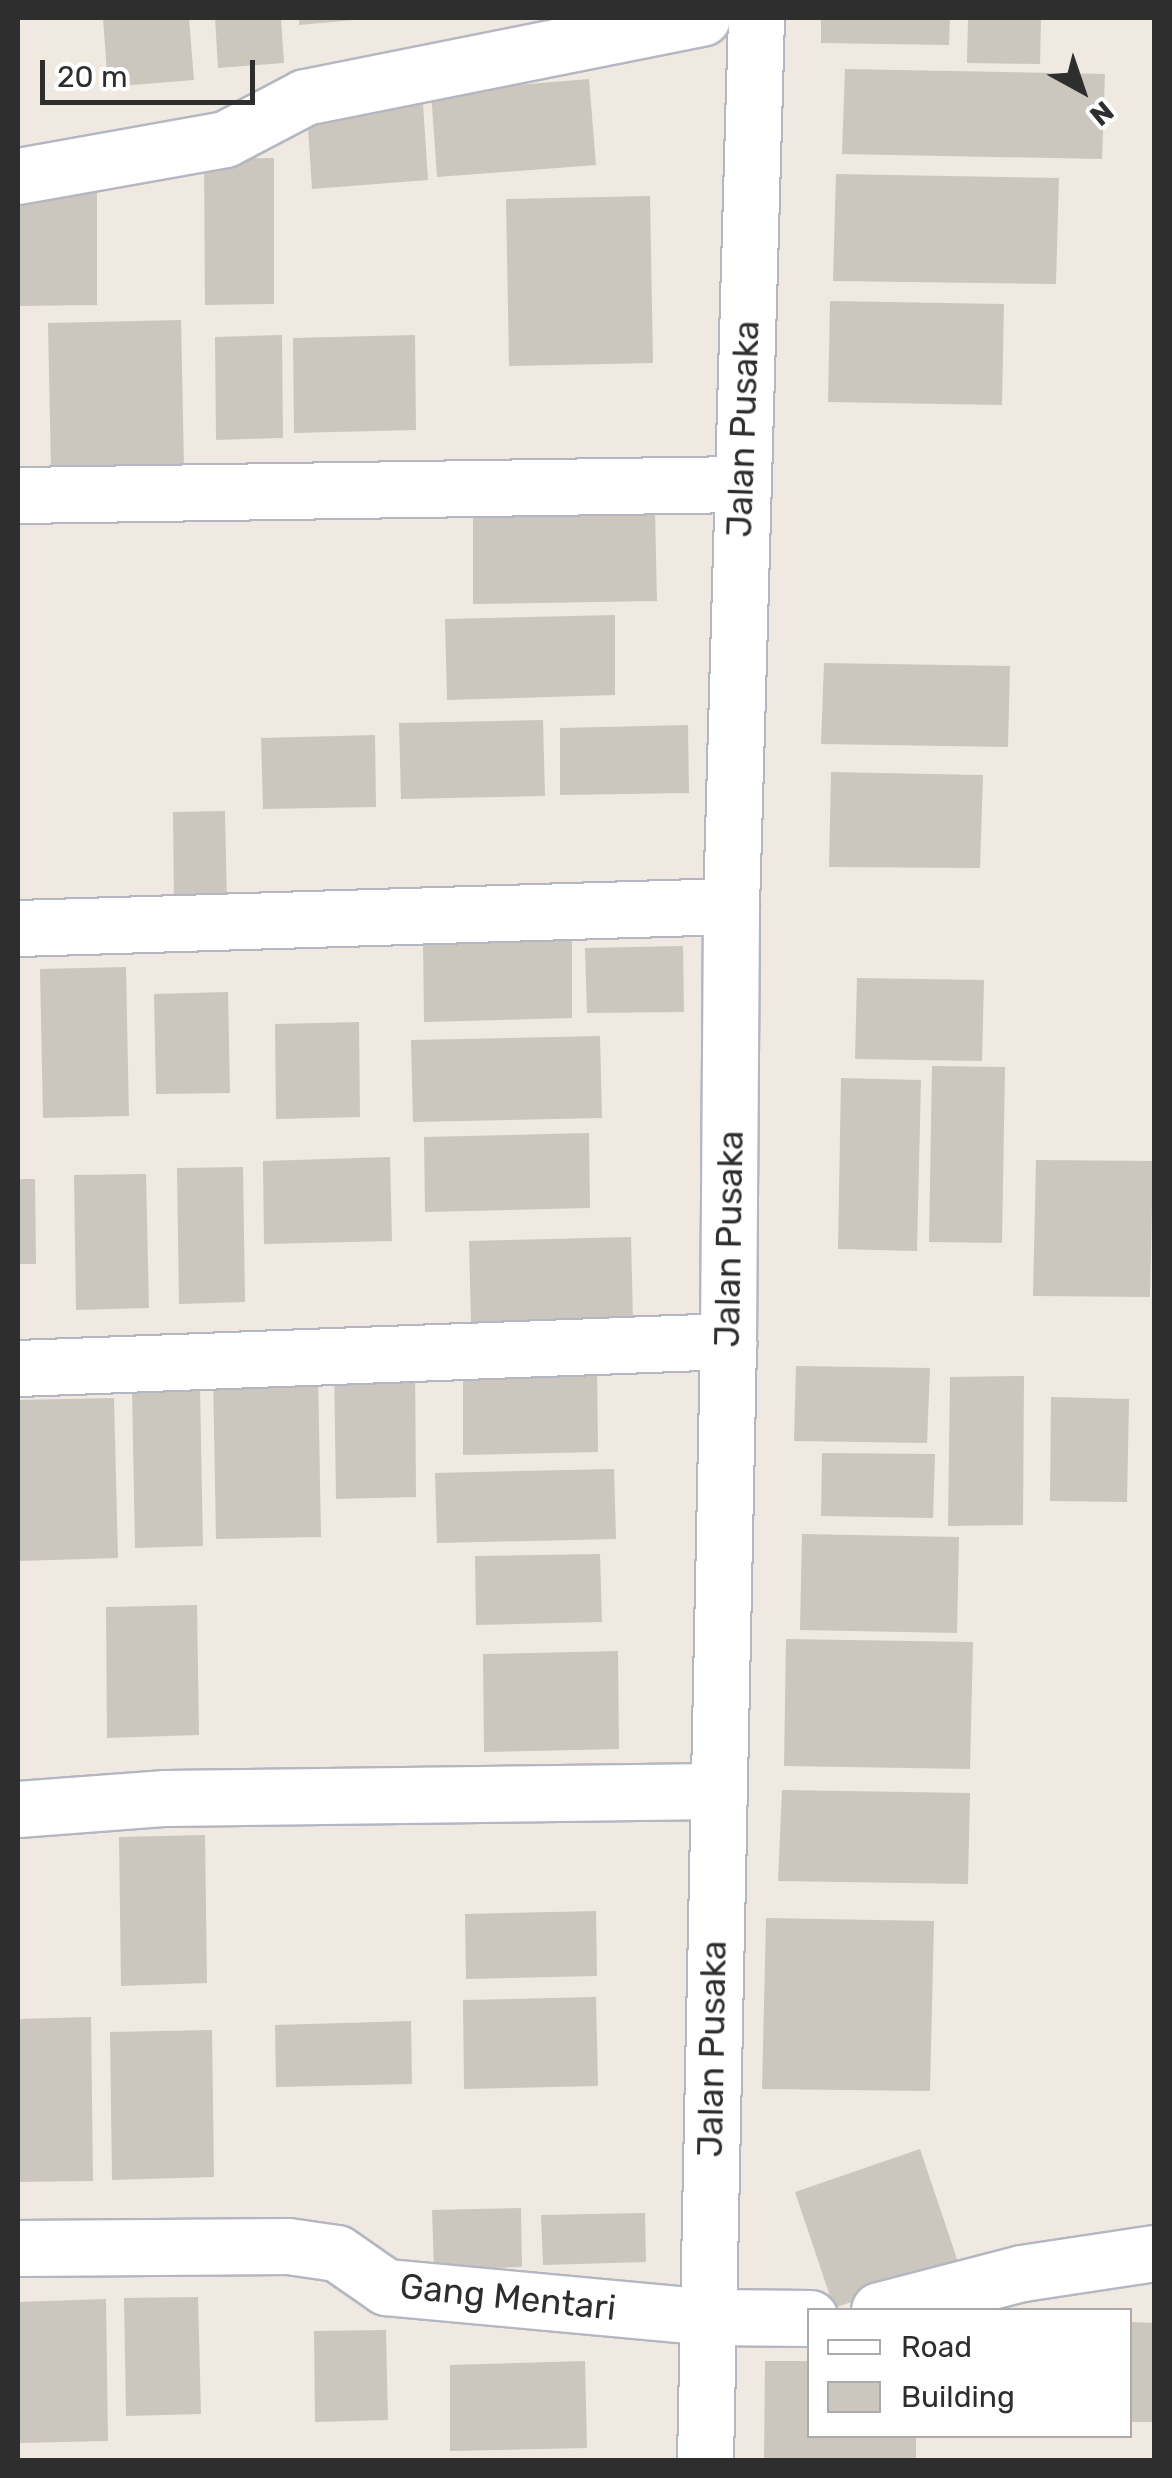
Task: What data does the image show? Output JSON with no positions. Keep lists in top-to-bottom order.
{
  "streets": {
    "street": ["Jalan Pusaka", "Gang Mentari"]
  },
  "crossings": [
    ["Jalan Pusaka", "Gang Mentari"]
  ],
  "legend": ["Road", "Building"],
  "scale_bar": "20 m",
  "north": "bottom right"
}
